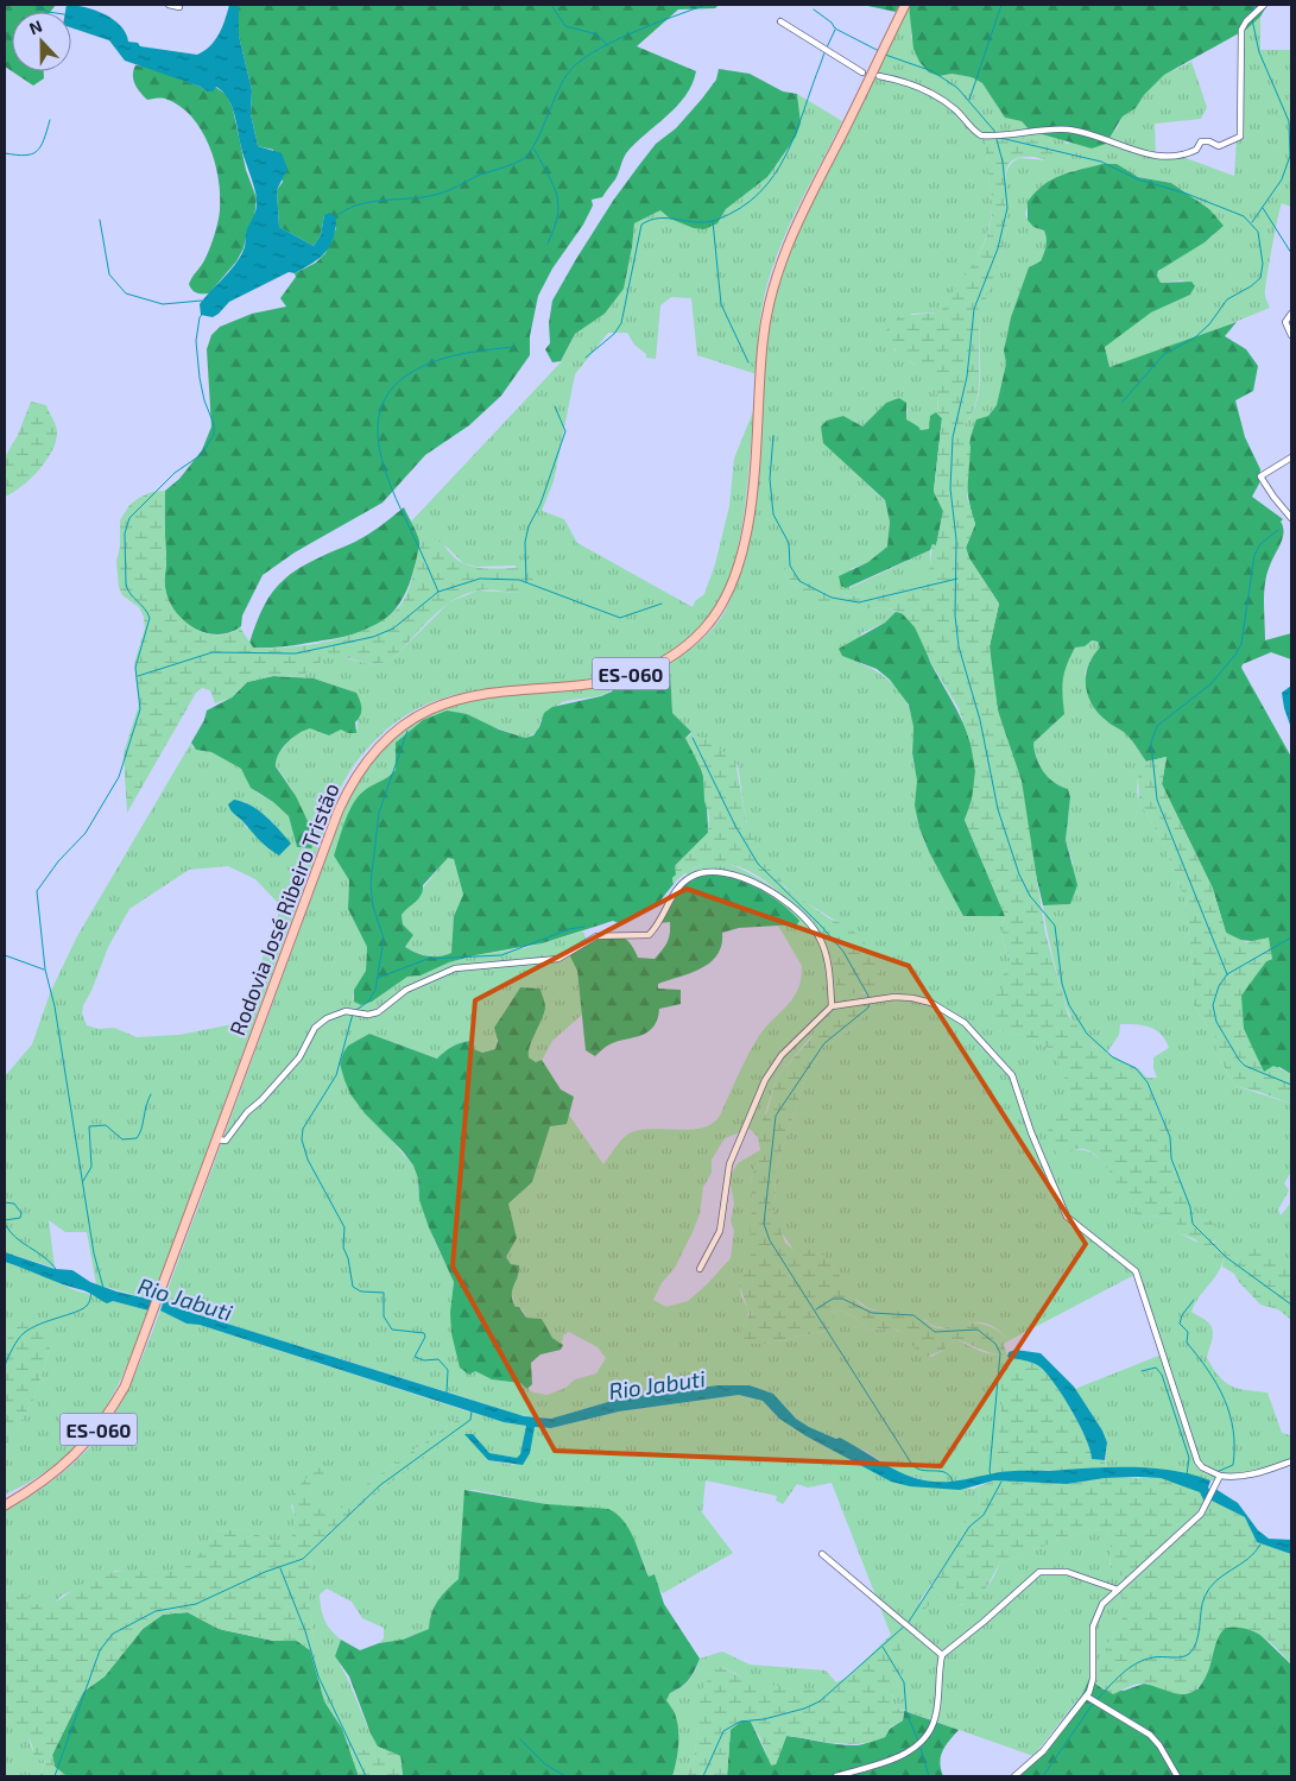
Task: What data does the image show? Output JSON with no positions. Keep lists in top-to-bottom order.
{
  "streets": {
    "main road": ["ES-060", "Rodovia José Ribeiro Tristão"]
  },
  "water": ["Rio Jabuti"],
  "north": "top"
}
